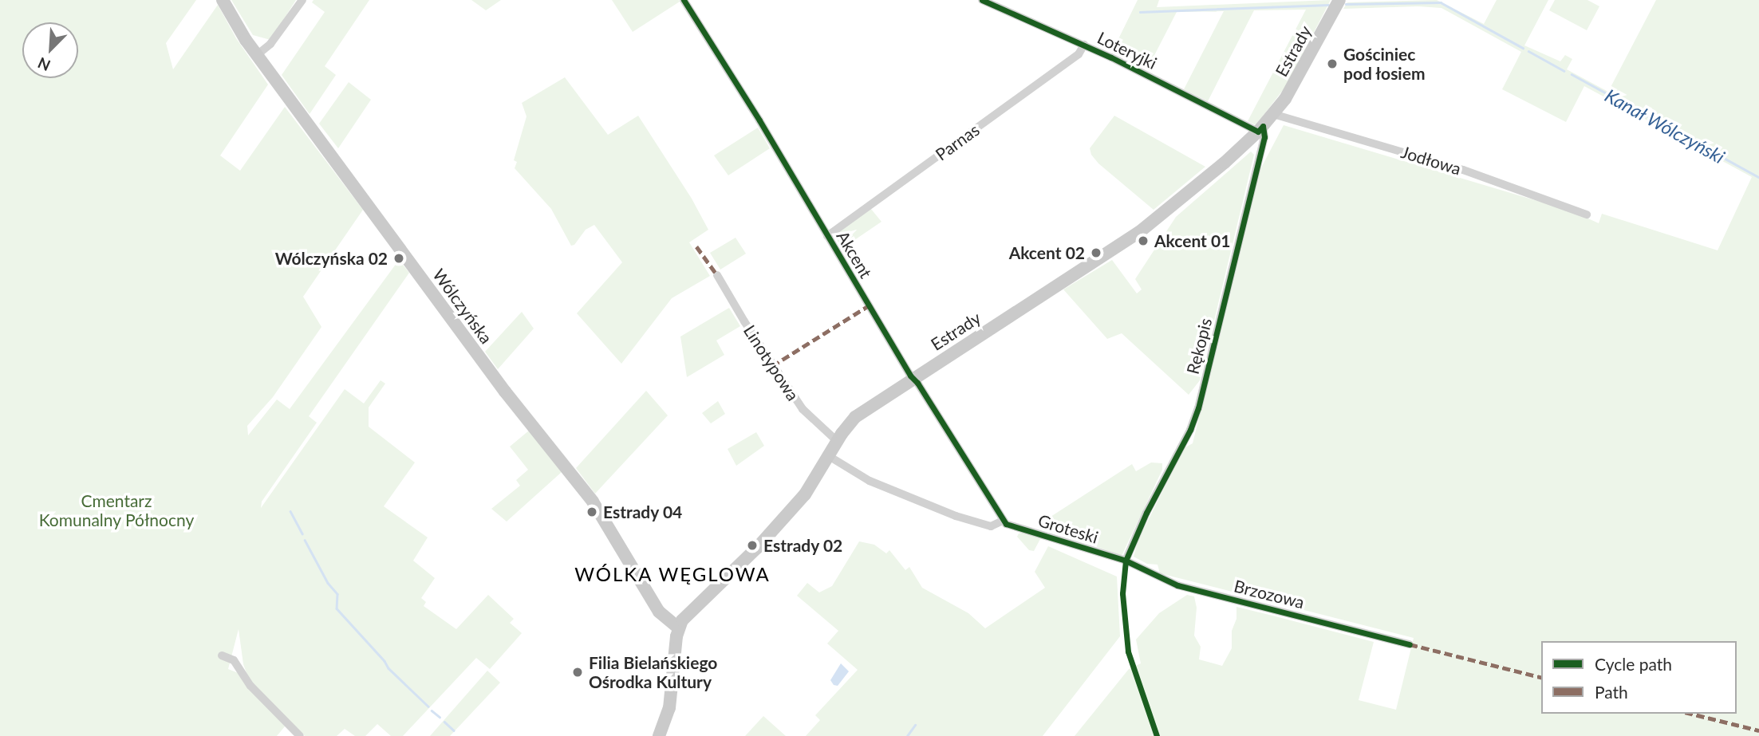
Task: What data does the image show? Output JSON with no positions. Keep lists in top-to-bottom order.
{
  "streets": {
    "main road": ["Estrady", "Wólczyńska"],
    "street": [
      "Loteryjki",
      "Parnas",
      "Jodłowa",
      "Akcent",
      "Rękopis",
      "Linotypowa",
      "Groteski",
      "Brzozowa"
    ]
  },
  "crossings": [
    ["Loteryjki", "Estrady"],
    ["Loteryjki", "Parnas"],
    ["Loteryjki", "Rękopis"],
    ["Estrady", "Jodłowa"],
    ["Estrady", "Akcent"],
    ["Estrady", "Wólczyńska"],
    ["Estrady", "Rękopis"],
    ["Estrady", "Linotypowa"],
    ["Estrady", "Groteski"],
    ["Parnas", "Akcent"],
    ["Akcent", "Groteski"],
    ["Rękopis", "Groteski"],
    ["Rękopis", "Brzozowa"],
    ["Groteski", "Brzozowa"]
  ],
  "districts": ["WÓLKA WĘGLOWA"],
  "water": ["Kanał Wólczyński"],
  "parks": ["Cmentarz Komunalny Północny"],
  "places": [
    "Gościniec pod łosiem",
    "Akcent 01",
    "Akcent 02",
    "Wólczyńska 02",
    "Estrady 04",
    "Estrady 02",
    "Filia Bielańskiego Ośrodka Kultury"
  ],
  "legend": ["Cycle path", "Path"],
  "north": "bottom left"
}
